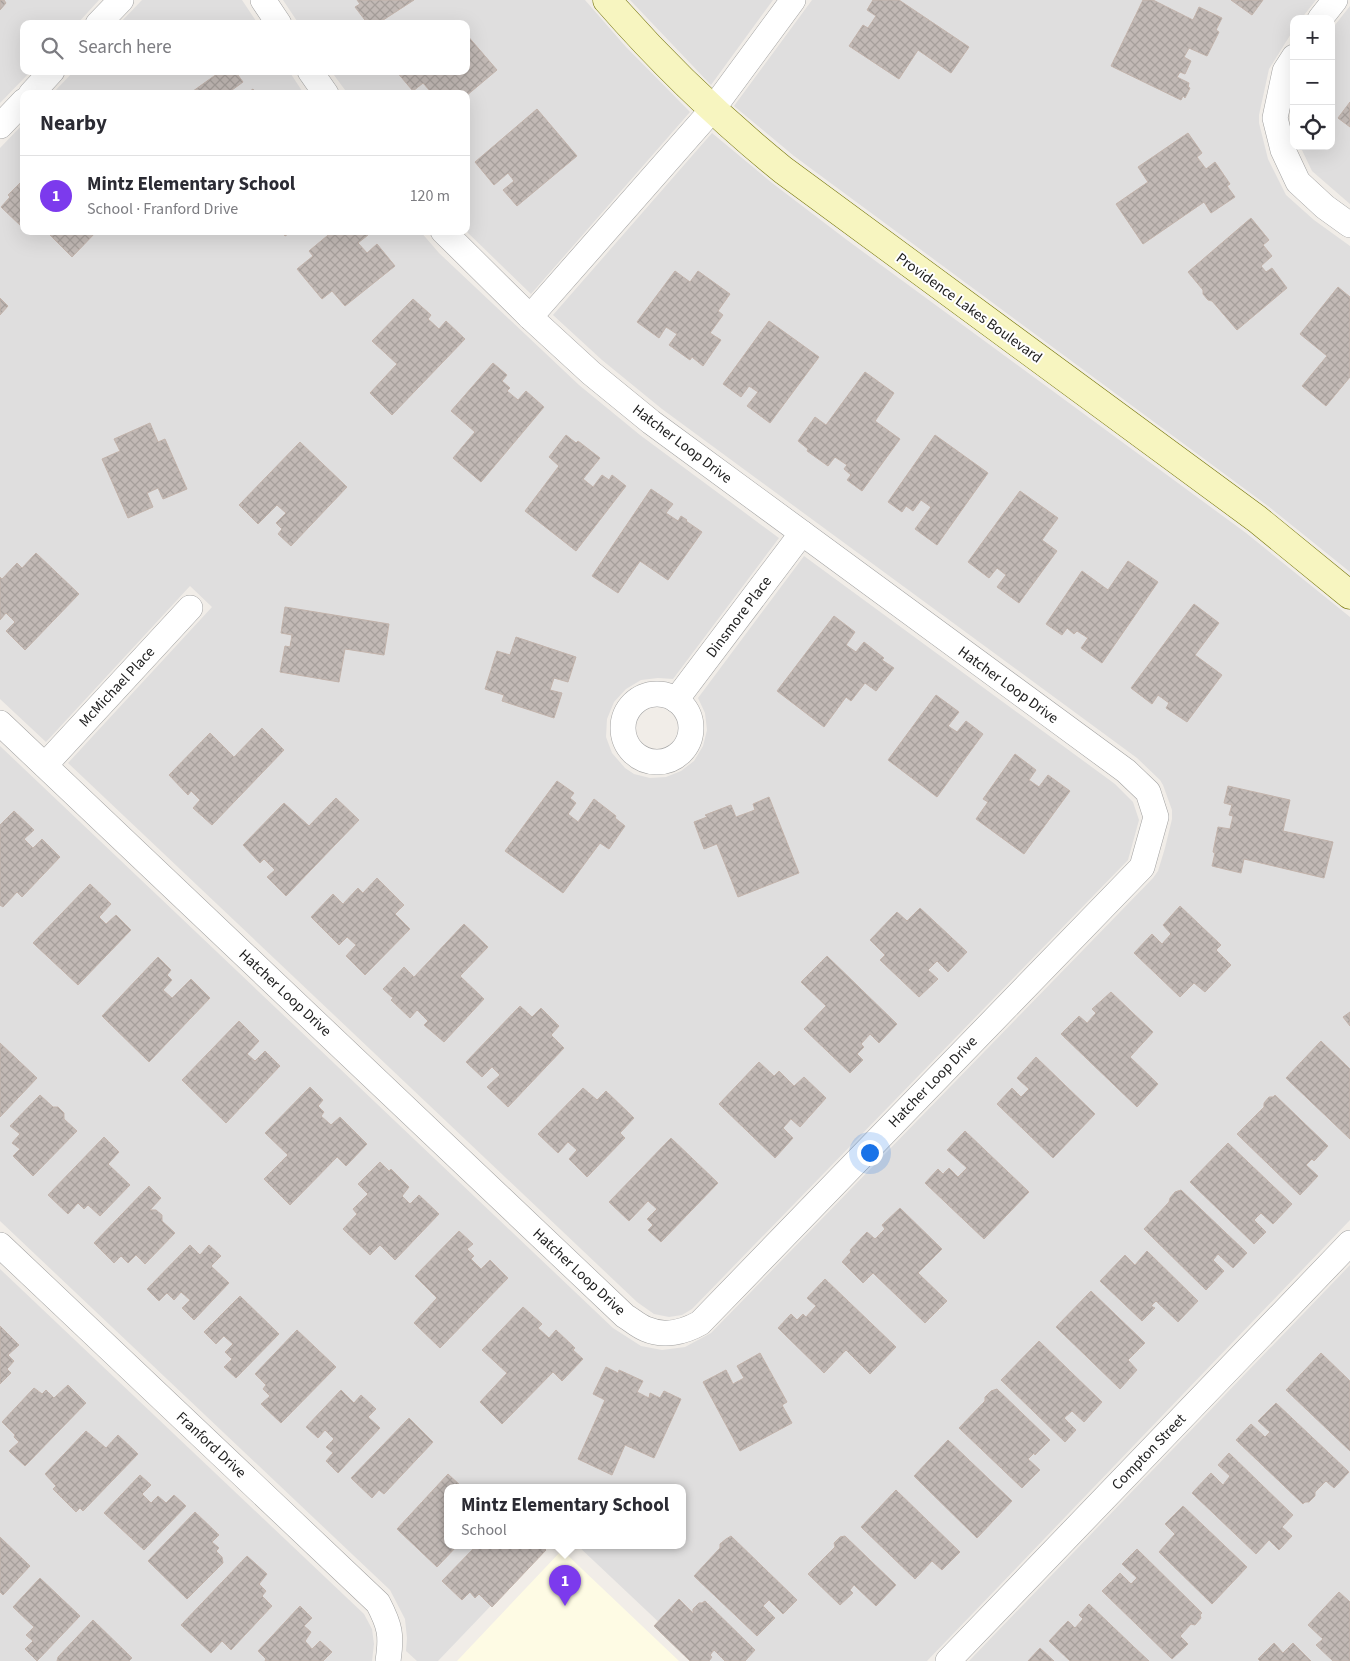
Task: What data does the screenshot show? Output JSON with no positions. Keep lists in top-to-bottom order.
{
  "streets": {
    "street": [
      "Providence Lakes Boulevard",
      "Hatcher Loop Drive",
      "Dinsmore Place",
      "McMichael Place",
      "Franford Drive",
      "Compton Street"
    ]
  },
  "crossings": [
    ["Hatcher Loop Drive", "Dinsmore Place"],
    ["Hatcher Loop Drive", "McMichael Place"]
  ],
  "page": {
    "map_buttons": ["+", "−"],
    "search": "Search here",
    "heading": "Nearby",
    "list": [
      {
        "mark": "1",
        "name": "Mintz Elementary School",
        "note": "School · Franford Drive",
        "value": "120 m"
      }
    ],
    "popup": ["Mintz Elementary School", "School"],
    "pins": "1"
  }
}
